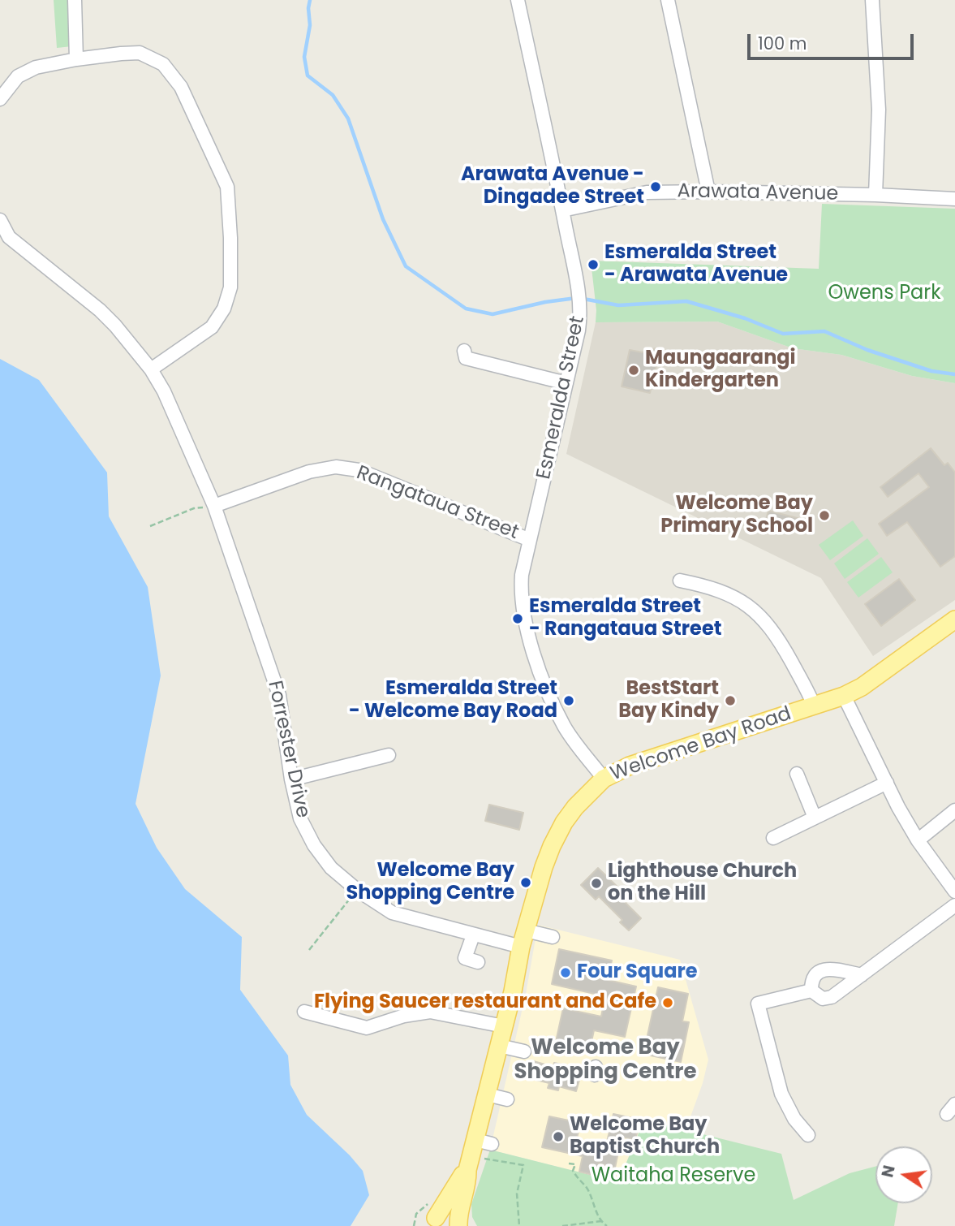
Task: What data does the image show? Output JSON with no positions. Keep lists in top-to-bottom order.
{
  "streets": {
    "main road": ["Welcome Bay Road"],
    "street": [
      "Arawata Avenue",
      "Esmeralda Street",
      "Rangataua Street",
      "Forrester Drive"
    ]
  },
  "crossings": [
    ["Arawata Avenue", "Esmeralda Street"],
    ["Esmeralda Street", "Rangataua Street"],
    ["Esmeralda Street", "Welcome Bay Road"],
    ["Rangataua Street", "Forrester Drive"],
    ["Welcome Bay Road", "Forrester Drive"]
  ],
  "districts": ["Welcome Bay Shopping Centre"],
  "parks": ["Owens Park", "Waitaha Reserve"],
  "places": [
    "Arawata Avenue - Dingadee Street",
    "Esmeralda Street - Arawata Avenue",
    "Maungaarangi Kindergarten",
    "Welcome Bay Primary School",
    "Esmeralda Street - Rangataua Street",
    "Esmeralda Street - Welcome Bay Road",
    "BestStart Bay Kindy",
    "Welcome Bay Shopping Centre",
    "Lighthouse Church on the Hill",
    "Four Square",
    "Flying Saucer restaurant and Cafe",
    "Welcome Bay Baptist Church"
  ],
  "scale_bar": "100 m",
  "north": "left"
}
